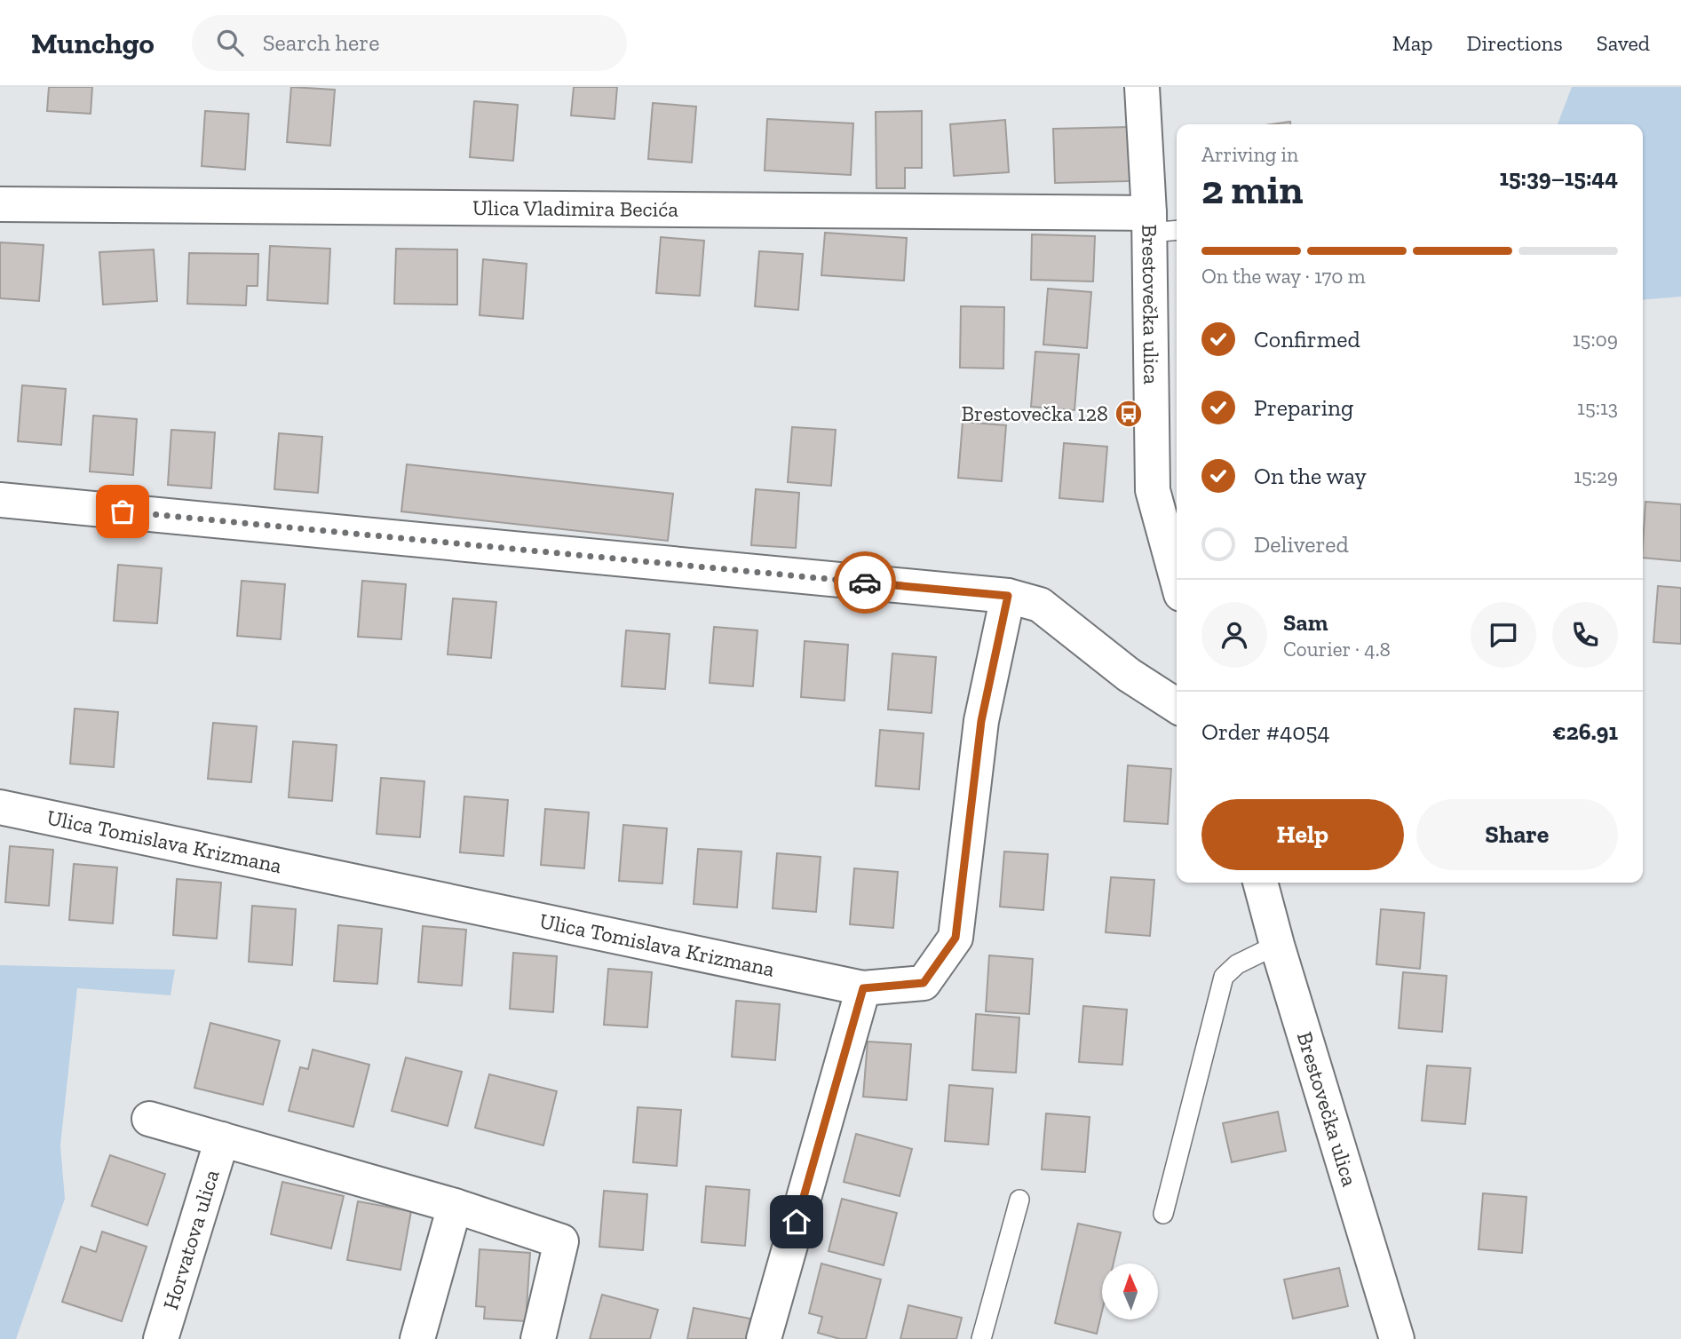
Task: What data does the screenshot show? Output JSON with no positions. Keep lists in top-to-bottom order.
{
  "streets": {
    "street": [
      "Ulica Vladimira Becića",
      "Brestovečka ulica",
      "Ulica Tomislava Krizmana",
      "Horvatova ulica"
    ]
  },
  "crossings": [
    ["Ulica Vladimira Becića", "Brestovečka ulica"]
  ],
  "places": {
    "bus stop": ["Brestovečka 128"]
  },
  "north": "top",
  "page": {
    "header": "Munchgo",
    "search": "Search here",
    "nav": ["Map", "Directions", "Saved"],
    "heading": ["2 min", "Arriving in", "15:39–15:44"],
    "panel": [
      "Sam",
      "Courier · 4.8",
      "Order #4054",
      "€26.91"
    ],
    "bar": "On the way · 170 m",
    "list": [
      ["Confirmed", "15:09"],
      ["Preparing", "15:13"],
      ["On the way", "15:29"],
      "Delivered"
    ],
    "buttons": ["Help", "Share"]
  }
}
